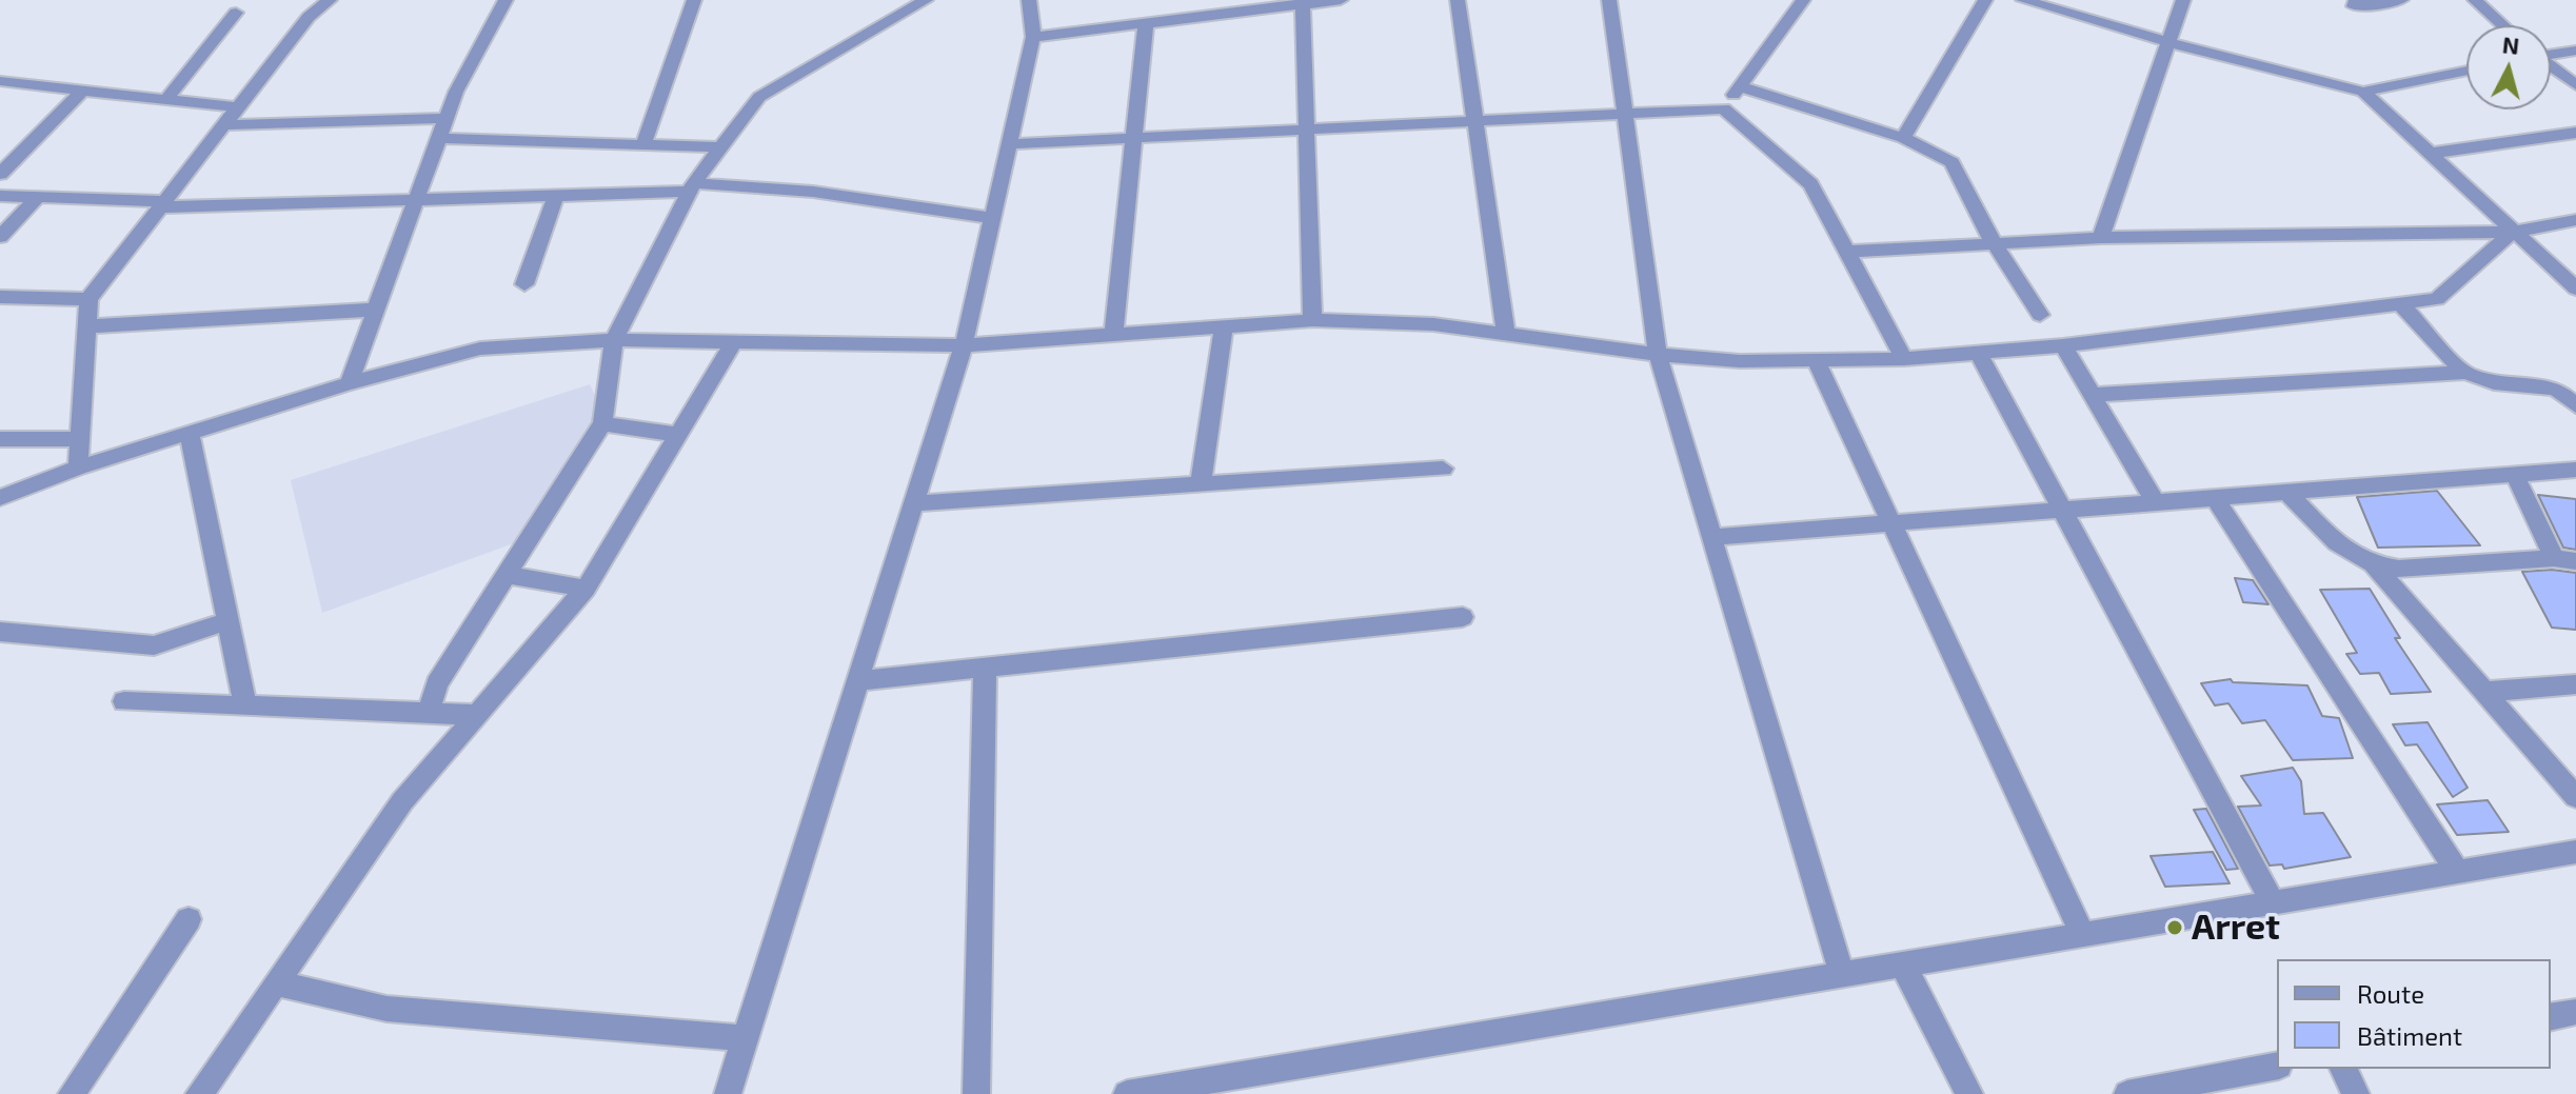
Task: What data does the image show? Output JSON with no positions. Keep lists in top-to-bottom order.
{
  "places": ["Arret"],
  "legend": ["Route", "Bâtiment"],
  "north": "top"
}
